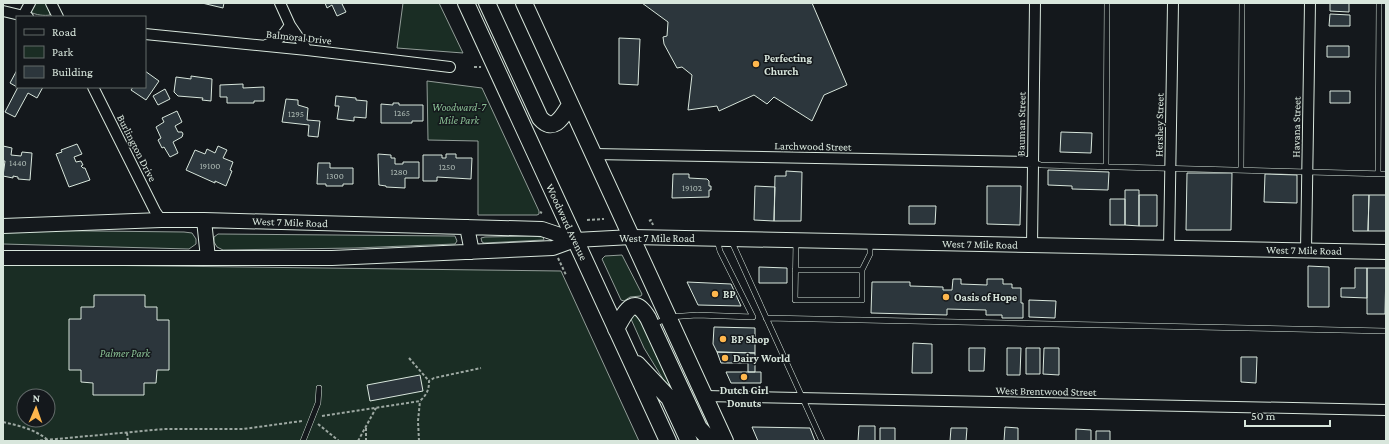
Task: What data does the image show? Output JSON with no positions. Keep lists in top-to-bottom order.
{
  "streets": {
    "main road": ["West 7 Mile Road", "Woodward Avenue"],
    "street": [
      "Balmoral Drive",
      "Bauman Street",
      "Hershey Street",
      "Havana Street",
      "Larchwood Street",
      "Burlington Drive",
      "West Brentwood Street"
    ]
  },
  "crossings": [
    ["Bauman Street", "Larchwood Street"],
    ["Bauman Street", "West 7 Mile Road"],
    ["Hershey Street", "West 7 Mile Road"],
    ["Havana Street", "West 7 Mile Road"],
    ["Burlington Drive", "West 7 Mile Road"],
    ["West 7 Mile Road", "Woodward Avenue"]
  ],
  "parks": ["Woodward-7 Mile Park", "Palmer Park"],
  "places": [
    "Perfecting Church",
    "BP",
    "Oasis of Hope",
    "BP Shop",
    "Dairy World",
    "Dutch Girl Donuts"
  ],
  "house_numbers": [
    "1265",
    "1295",
    "1440",
    "19100",
    "1250",
    "1280",
    "1300",
    "19102"
  ],
  "legend": ["Road", "Park", "Building"],
  "scale_bar": "50 m",
  "north": "top"
}
